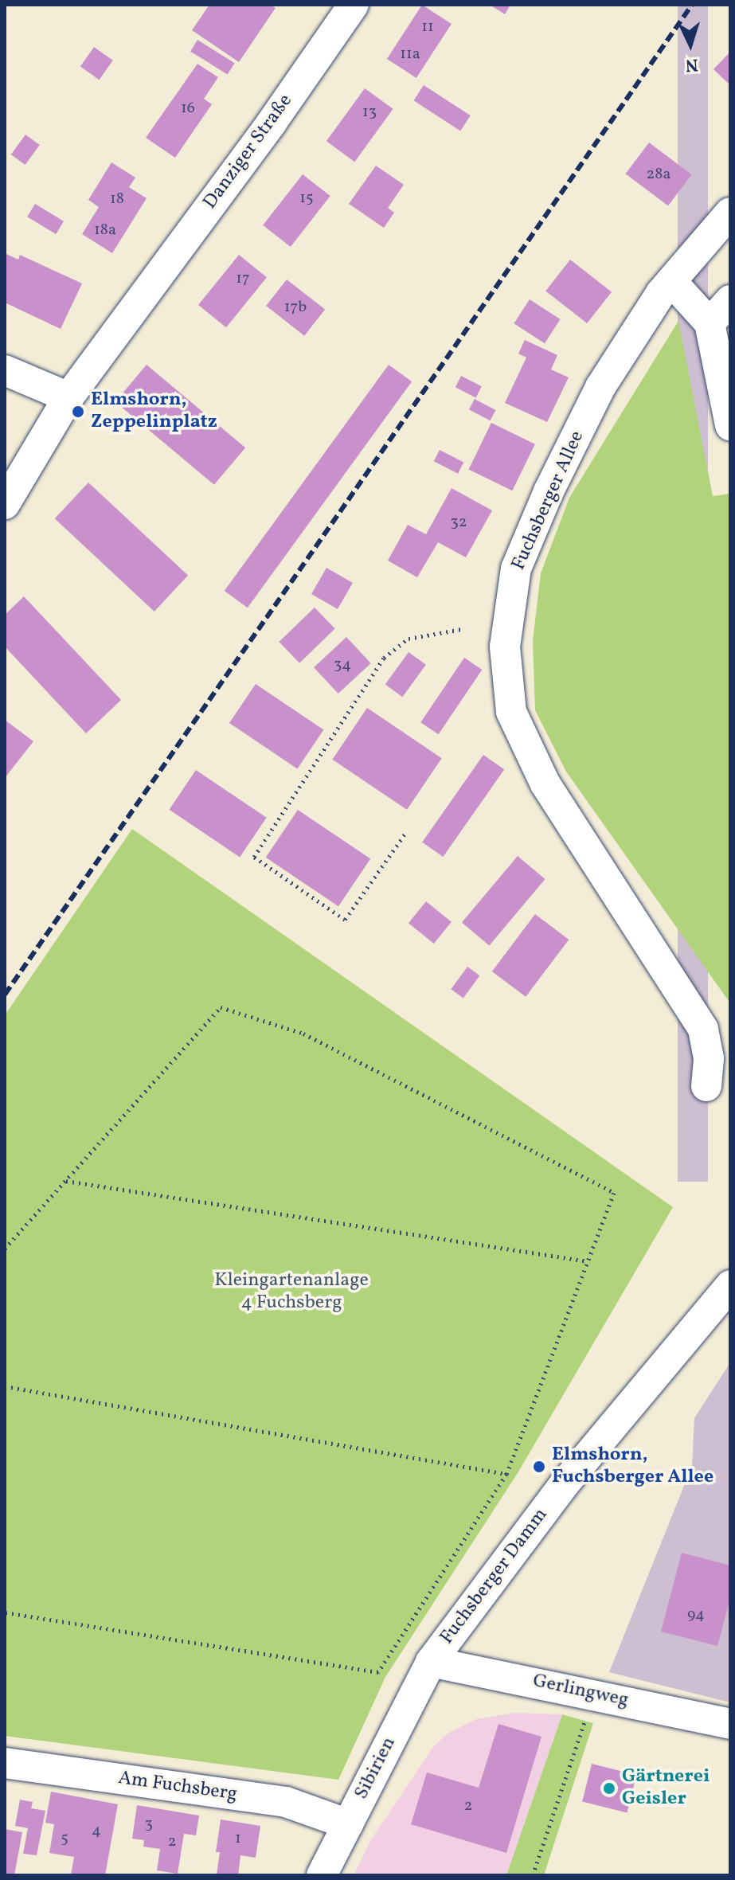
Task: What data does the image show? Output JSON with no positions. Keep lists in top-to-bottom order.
{
  "streets": {
    "street": [
      "Danziger Straße",
      "Fuchsberger Allee",
      "Fuchsberger Damm",
      "Gerlingweg",
      "Sibirien",
      "Am Fuchsberg"
    ]
  },
  "crossings": [
    ["Fuchsberger Damm", "Gerlingweg"],
    ["Fuchsberger Damm", "Sibirien"],
    ["Gerlingweg", "Sibirien"],
    ["Sibirien", "Am Fuchsberg"]
  ],
  "parks": ["Kleingartenanlage 4 Fuchsberg"],
  "places": ["Elmshorn, Zeppelinplatz", "Elmshorn, Fuchsberger Allee", "Gärtnerei Geisler"],
  "house_numbers": [
    "11",
    "11a",
    "16",
    "13",
    "28a",
    "15",
    "18",
    "18a",
    "17",
    "17b",
    "32",
    "34",
    "94",
    "2",
    "3",
    "4",
    "5",
    "1",
    "2"
  ],
  "north": "bottom"
}
